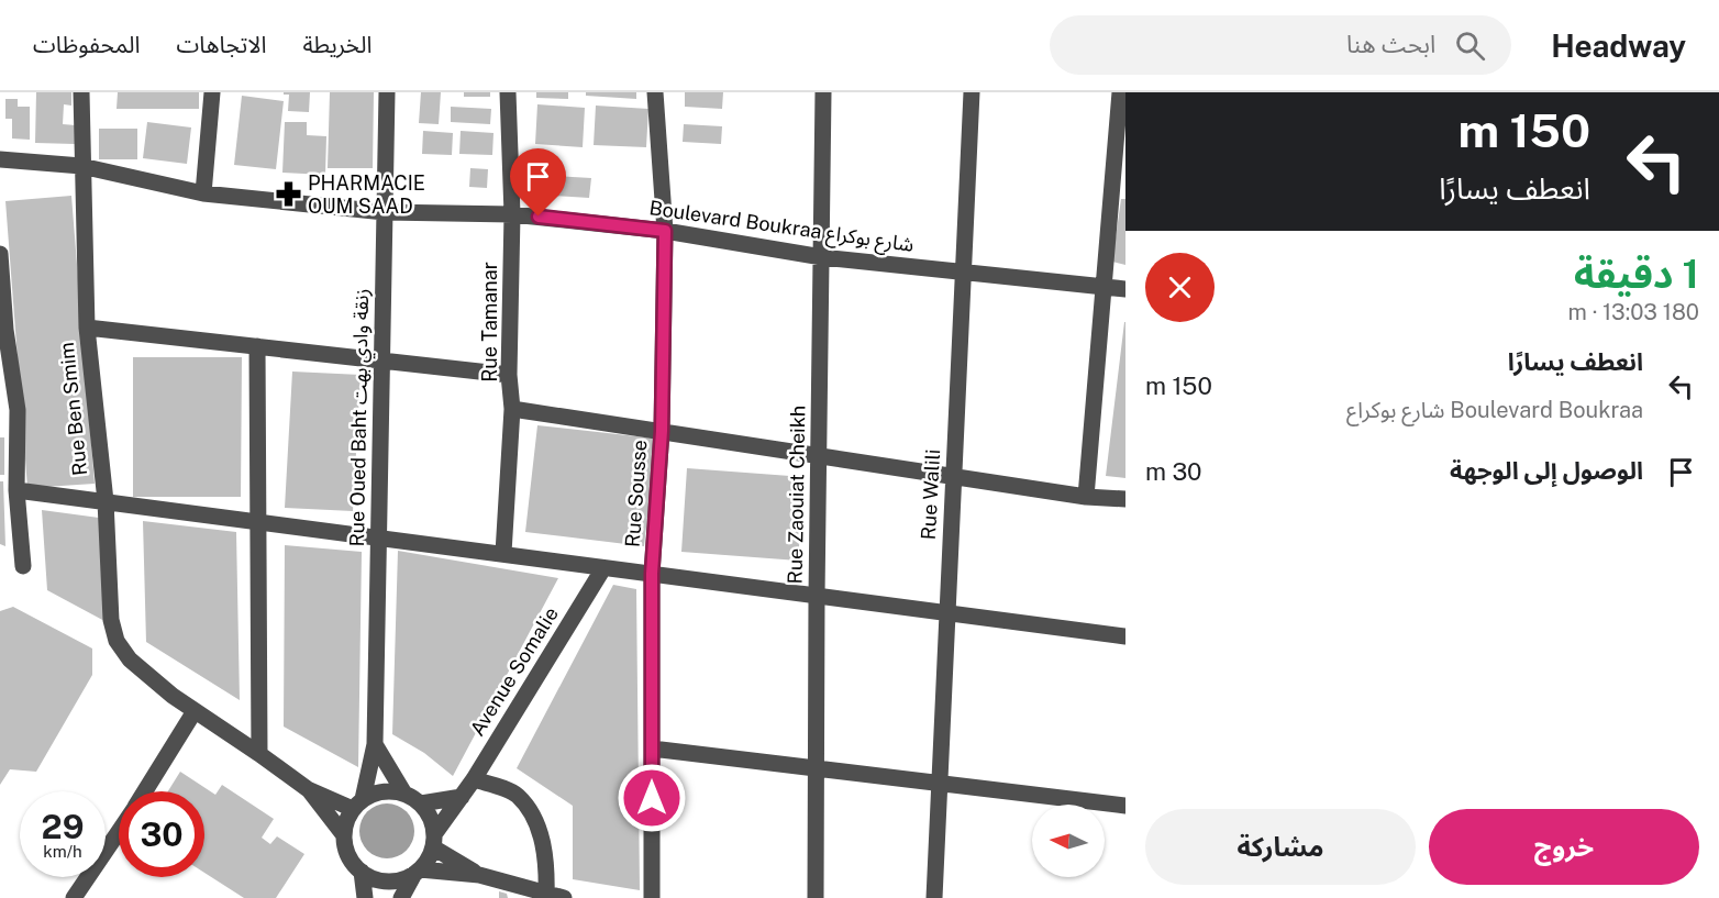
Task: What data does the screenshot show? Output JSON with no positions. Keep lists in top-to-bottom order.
{
  "streets": {
    "street": [
      "Boulevard Boukraa شارع بوكراع",
      "Rue Tamanar",
      "Rue Ben Smim",
      "Rue Oued Baht زنقة وادي بهت",
      "Rue Sousse",
      "Rue Zaouiat Cheikh",
      "Rue Walili",
      "Avenue Somalie"
    ]
  },
  "crossings": [
    ["Boulevard Boukraa شارع بوكراع", "Rue Tamanar"],
    ["Boulevard Boukraa شارع بوكراع", "Rue Ben Smim"],
    ["Boulevard Boukraa شارع بوكراع", "Rue Oued Baht زنقة وادي بهت"],
    ["Boulevard Boukraa شارع بوكراع", "Rue Sousse"],
    ["Boulevard Boukraa شارع بوكراع", "Rue Zaouiat Cheikh"],
    ["Boulevard Boukraa شارع بوكراع", "Rue Walili"],
    ["Rue Oued Baht زنقة وادي بهت", "Avenue Somalie"]
  ],
  "places": {
    "pharmacy": ["PHARMACIE OUM SAAD"]
  },
  "north": "left",
  "page": {
    "header": "Headway",
    "search": "ابحث هنا",
    "nav": ["الخريطة", "الاتجاهات", "المحفوظات"],
    "turn": ["150 m", "انعطف يسارًا"],
    "heading": ["1 دقيقة", "180 m · 13:03"],
    "list": [
      {
        "name": "انعطف يسارًا",
        "note": "Boulevard Boukraa شارع بوكراع",
        "value": "150 m"
      },
      {
        "name": "الوصول إلى الوجهة",
        "value": "30 m"
      }
    ],
    "speed": "29 km/h",
    "limit": "30",
    "buttons": ["خروج", "مشاركة"]
  }
}
